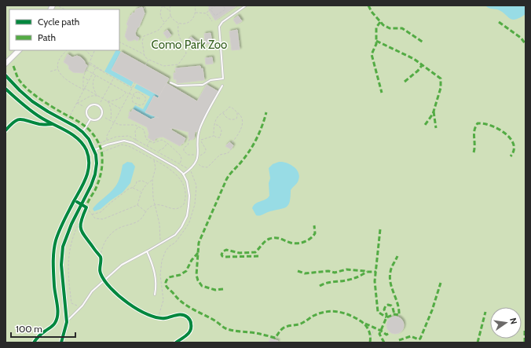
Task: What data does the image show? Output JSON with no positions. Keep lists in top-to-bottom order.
{
  "parks": ["Como Park Zoo"],
  "legend": ["Cycle path", "Path"],
  "scale_bar": "100 m",
  "north": "right"
}
